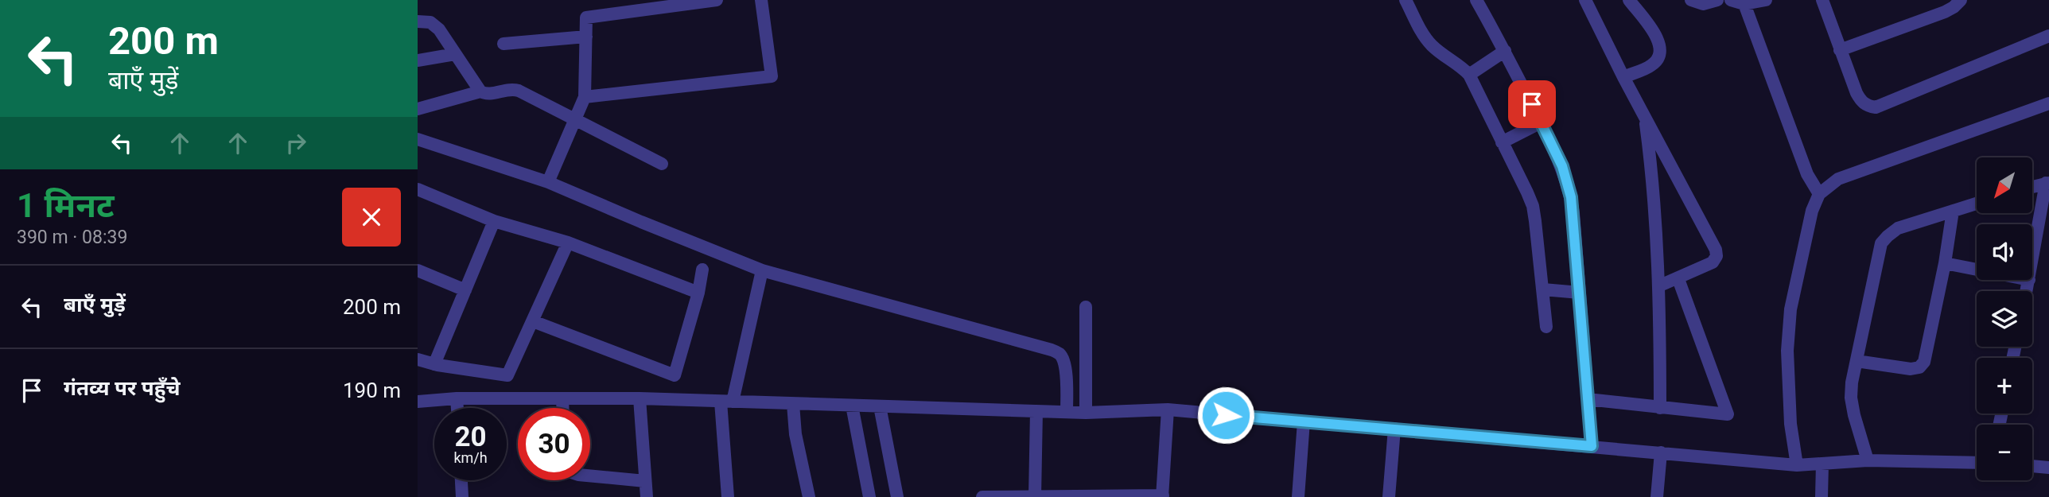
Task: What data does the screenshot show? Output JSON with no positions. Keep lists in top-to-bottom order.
{
  "north": "bottom left",
  "page": {
    "turn": ["200 m", "बाएँ मुड़ें"],
    "map_buttons": ["+", "−"],
    "heading": ["1 मिनट", "390 m · 08:39"],
    "list": [
      {
        "name": "बाएँ मुड़ें",
        "value": "200 m"
      },
      {
        "name": "गंतव्य पर पहुँचे",
        "value": "190 m"
      }
    ],
    "speed": "20 km/h",
    "limit": "30"
  }
}
